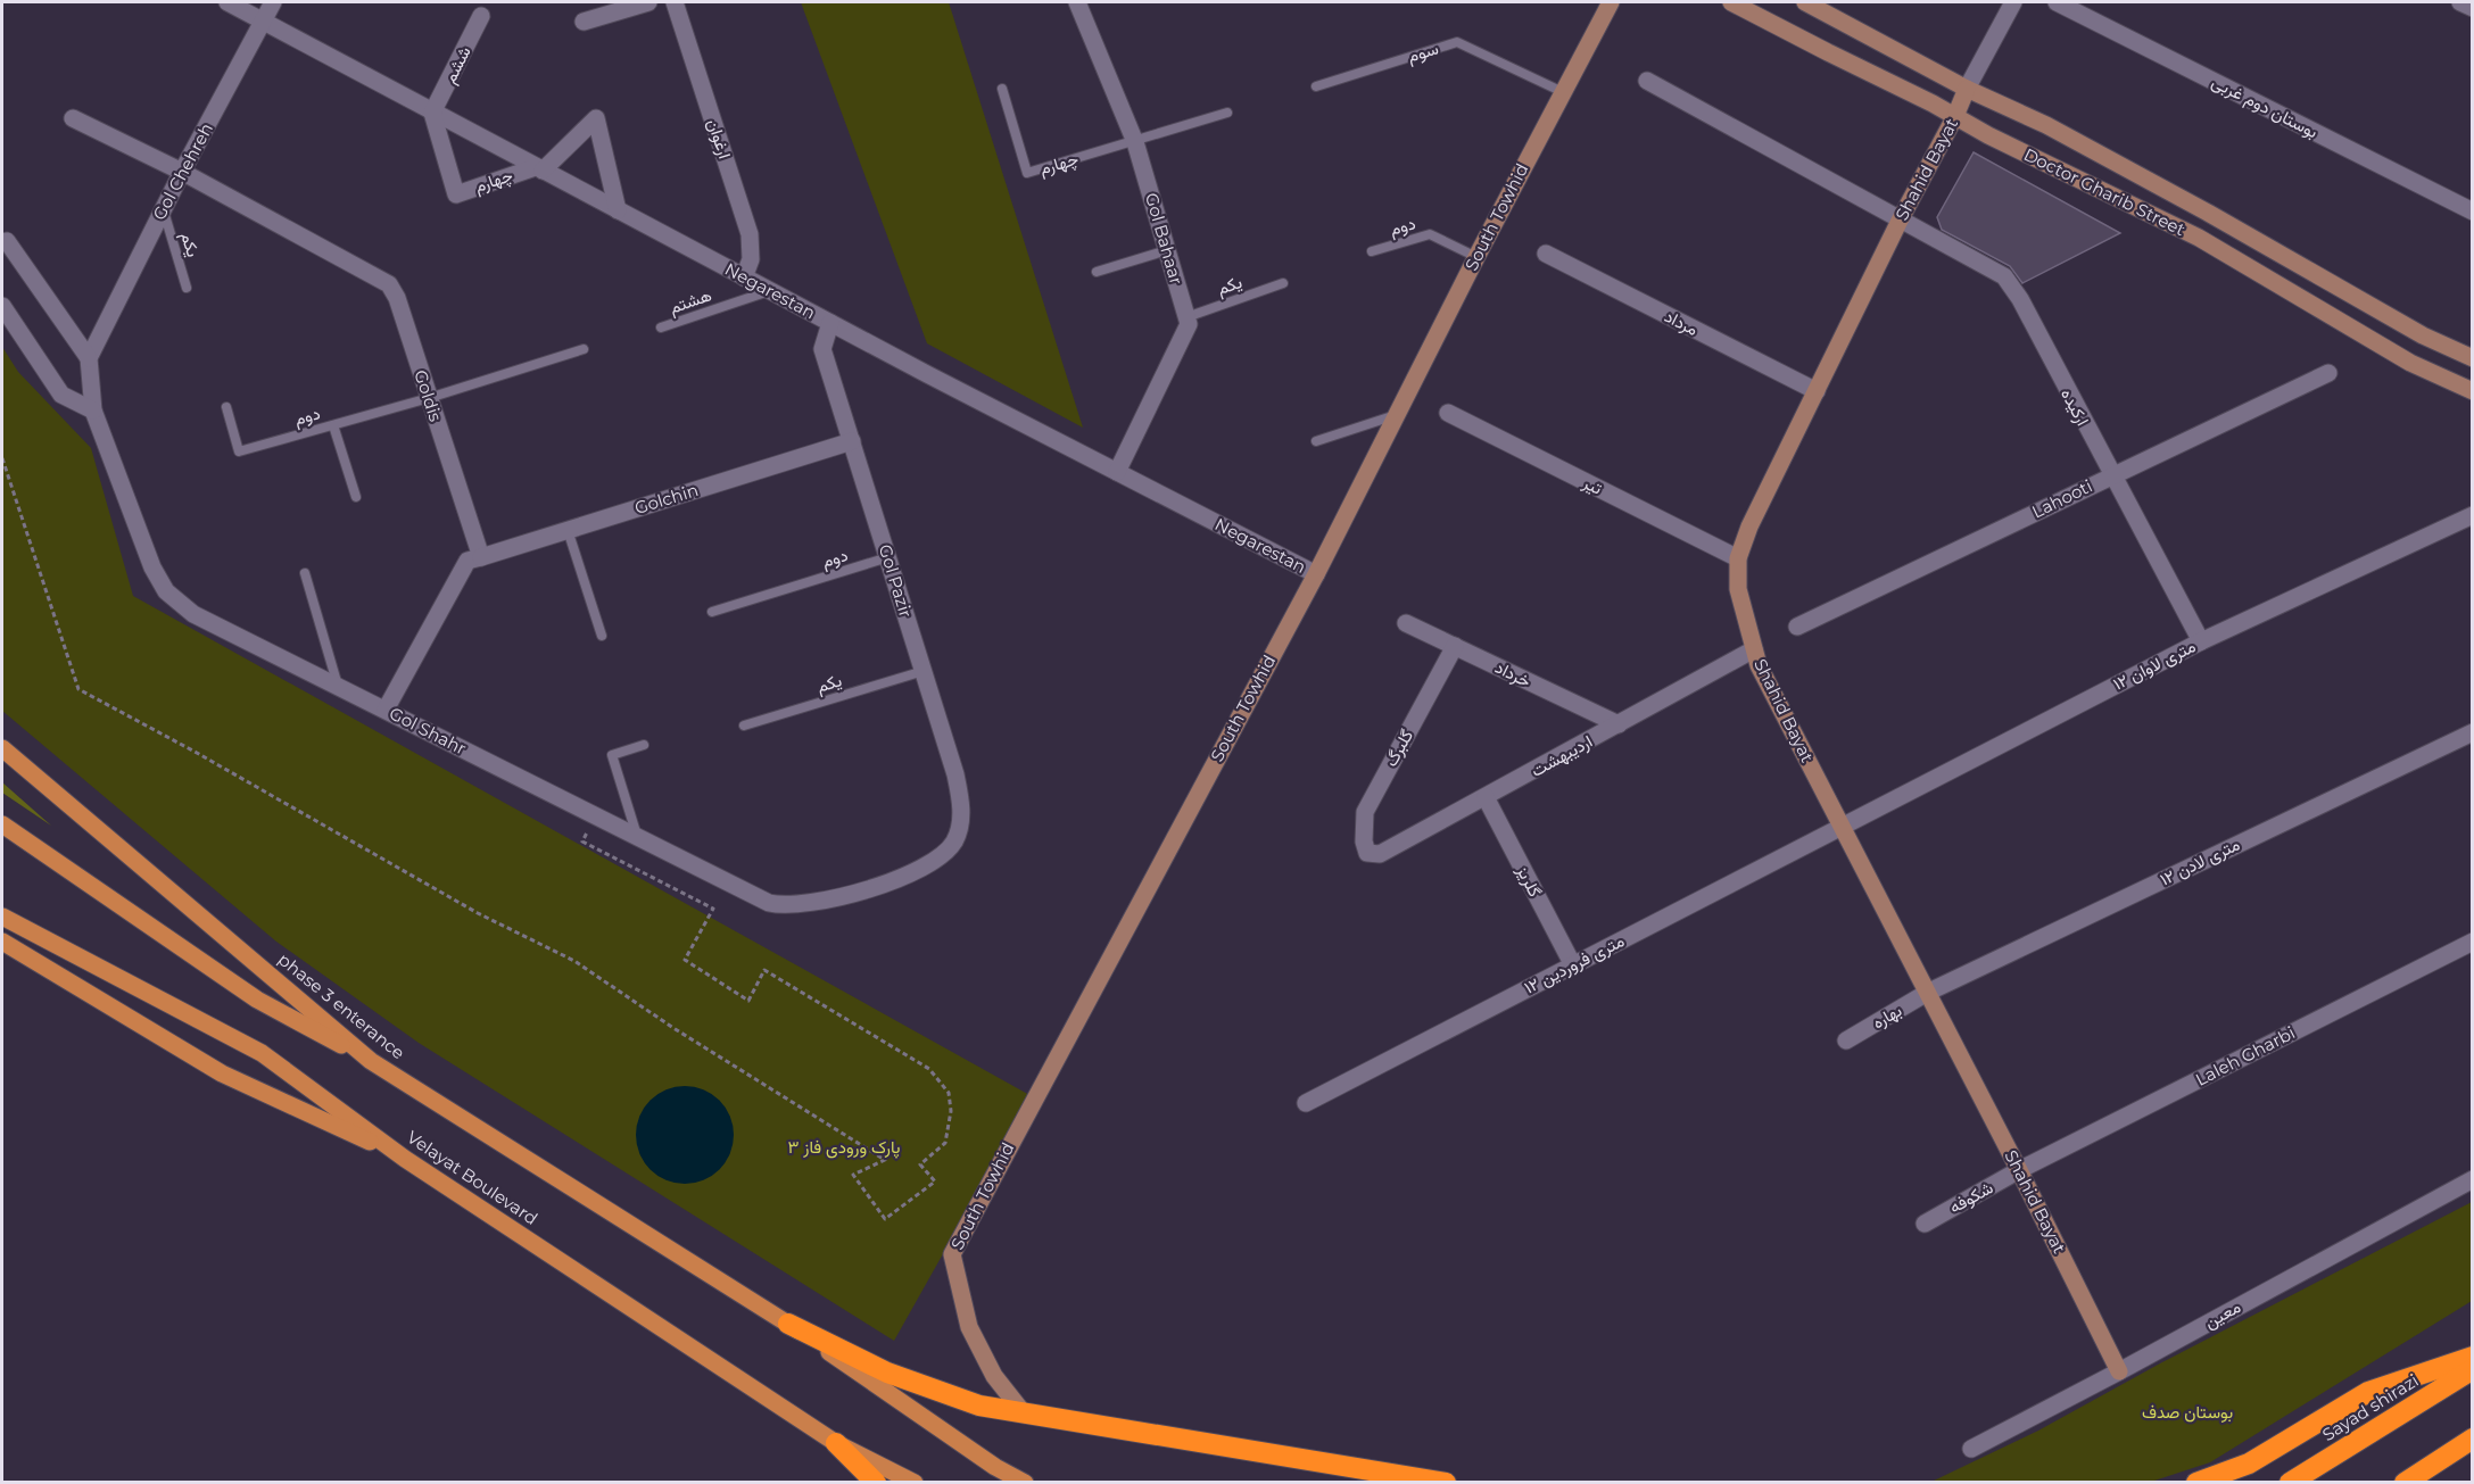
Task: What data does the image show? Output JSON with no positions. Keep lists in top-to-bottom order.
{
  "streets": {
    "highway": ["Sayad shirazi"],
    "main road": ["phase 3 enterance", "Velayat Boulevard"],
    "street": [
      "ششم",
      "بوستان دوم غربی",
      "ارغوان",
      "چهارم",
      "Shahid Bayat",
      "Gol Chehreh",
      "Doctor Gharib Street",
      "South Towhid",
      "Gol Bahaar",
      "Negarestan",
      "مرداد",
      "Goldis",
      "ارکیده",
      "تیر",
      "Golchin",
      "Lahooti",
      "Gol Pazir",
      "۱۲ متری لاوان",
      "خرداد",
      "Gol Shahr",
      "گلبرگ",
      "اردیبهشت",
      "۱۲ متری لادن",
      "گلریز",
      "۱۲ متری فروردین",
      "بهاره",
      "Laleh Gharbi",
      "شکوفه",
      "معین"
    ],
    "lane": [
      "سوم",
      "دوم",
      "یکم",
      "هشتم"
    ]
  },
  "crossings": [
    ["سوم", "South Towhid"],
    ["ششم", "چهارم"],
    ["ششم", "Negarestan"],
    ["ارغوان", "Negarestan"],
    ["چهارم", "Gol Bahaar"],
    ["چهارم", "Negarestan"],
    ["Shahid Bayat", "Doctor Gharib Street"],
    ["Shahid Bayat", "مرداد"],
    ["Shahid Bayat", "ارکیده"],
    ["Shahid Bayat", "تیر"],
    ["Shahid Bayat", "۱۲ متری لاوان"],
    ["Shahid Bayat", "اردیبهشت"],
    ["Shahid Bayat", "۱۲ متری لادن"],
    ["Shahid Bayat", "۱۲ متری فروردین"],
    ["Shahid Bayat", "بهاره"],
    ["Shahid Bayat", "Laleh Gharbi"],
    ["Shahid Bayat", "شکوفه"],
    ["Shahid Bayat", "معین"],
    ["Gol Chehreh", "یکم"],
    ["Gol Chehreh", "Negarestan"],
    ["Gol Chehreh", "Goldis"],
    ["Gol Chehreh", "Gol Shahr"],
    ["South Towhid", "دوم"],
    ["South Towhid", "Negarestan"],
    ["دوم", "Goldis"],
    ["دوم", "Gol Pazir"],
    ["Gol Bahaar", "یکم"],
    ["یکم", "Gol Pazir"],
    ["Negarestan", "هشتم"],
    ["Negarestan", "Gol Pazir"],
    ["Goldis", "Golchin"],
    ["ارکیده", "Lahooti"],
    ["ارکیده", "۱۲ متری لاوان"],
    ["Golchin", "Gol Pazir"],
    ["Gol Pazir", "Gol Shahr"],
    ["۱۲ متری لاوان", "۱۲ متری فروردین"],
    ["خرداد", "گلبرگ"],
    ["خرداد", "اردیبهشت"],
    ["گلبرگ", "اردیبهشت"],
    ["اردیبهشت", "گلریز"],
    ["۱۲ متری لادن", "بهاره"],
    ["گلریز", "۱۲ متری فروردین"],
    ["Laleh Gharbi", "شکوفه"]
  ],
  "parks": ["پارک ورودی فاز ۳", "بوستان صدف"]
}
